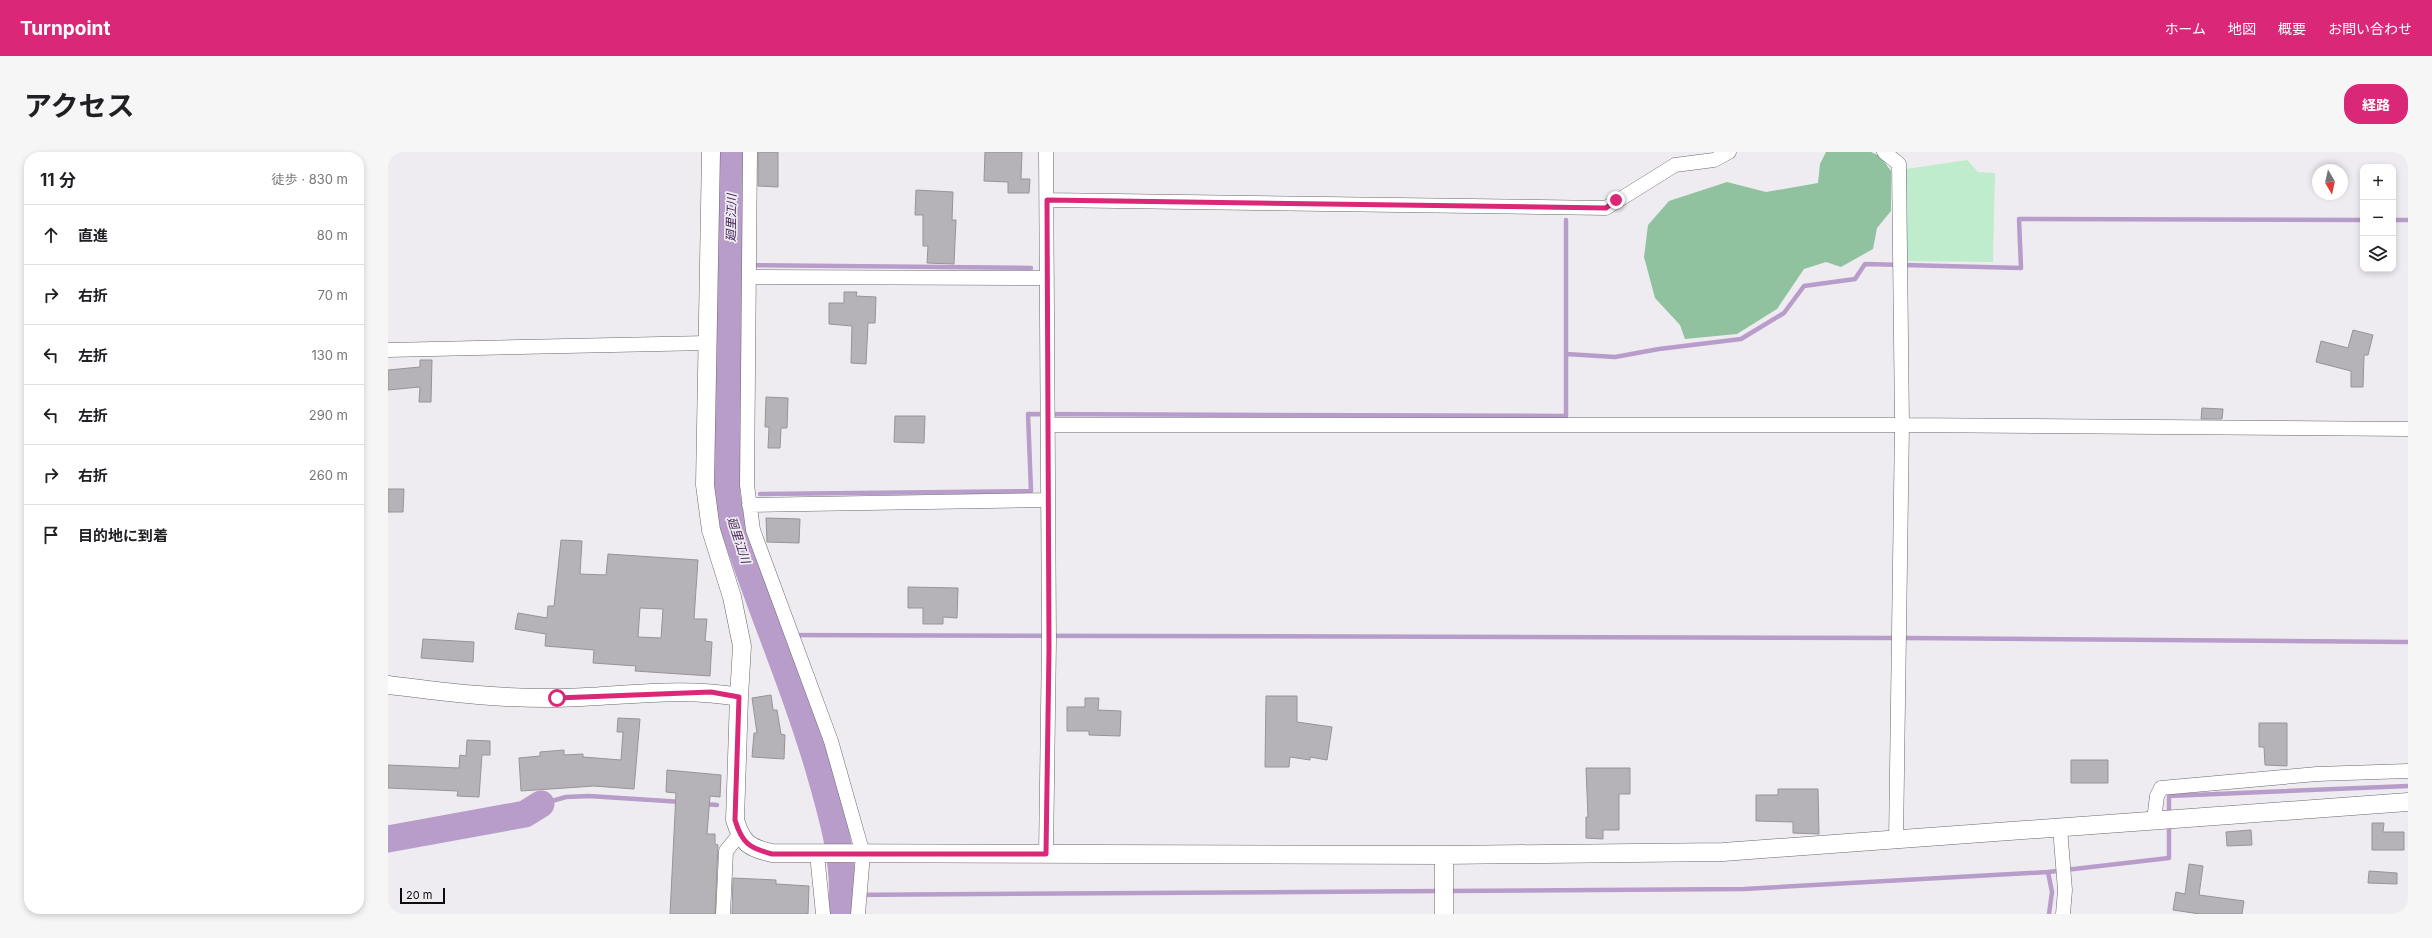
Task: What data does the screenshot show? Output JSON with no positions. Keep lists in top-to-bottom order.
{
  "water": ["廻里江川"],
  "scale_bar": "20 m",
  "north": "bottom",
  "page": {
    "header": "Turnpoint",
    "nav": [
      "ホーム",
      "地図",
      "概要",
      "お問い合わせ"
    ],
    "title": "アクセス",
    "buttons": "経路",
    "heading": ["11 分", "徒歩 · 830 m"],
    "map_buttons": ["+", "−"],
    "list": [
      ["直進", "80 m"],
      ["右折", "70 m"],
      ["左折", "130 m"],
      ["左折", "290 m"],
      ["右折", "260 m"],
      "目的地に到着"
    ],
    "scale": "20 m"
  }
}
